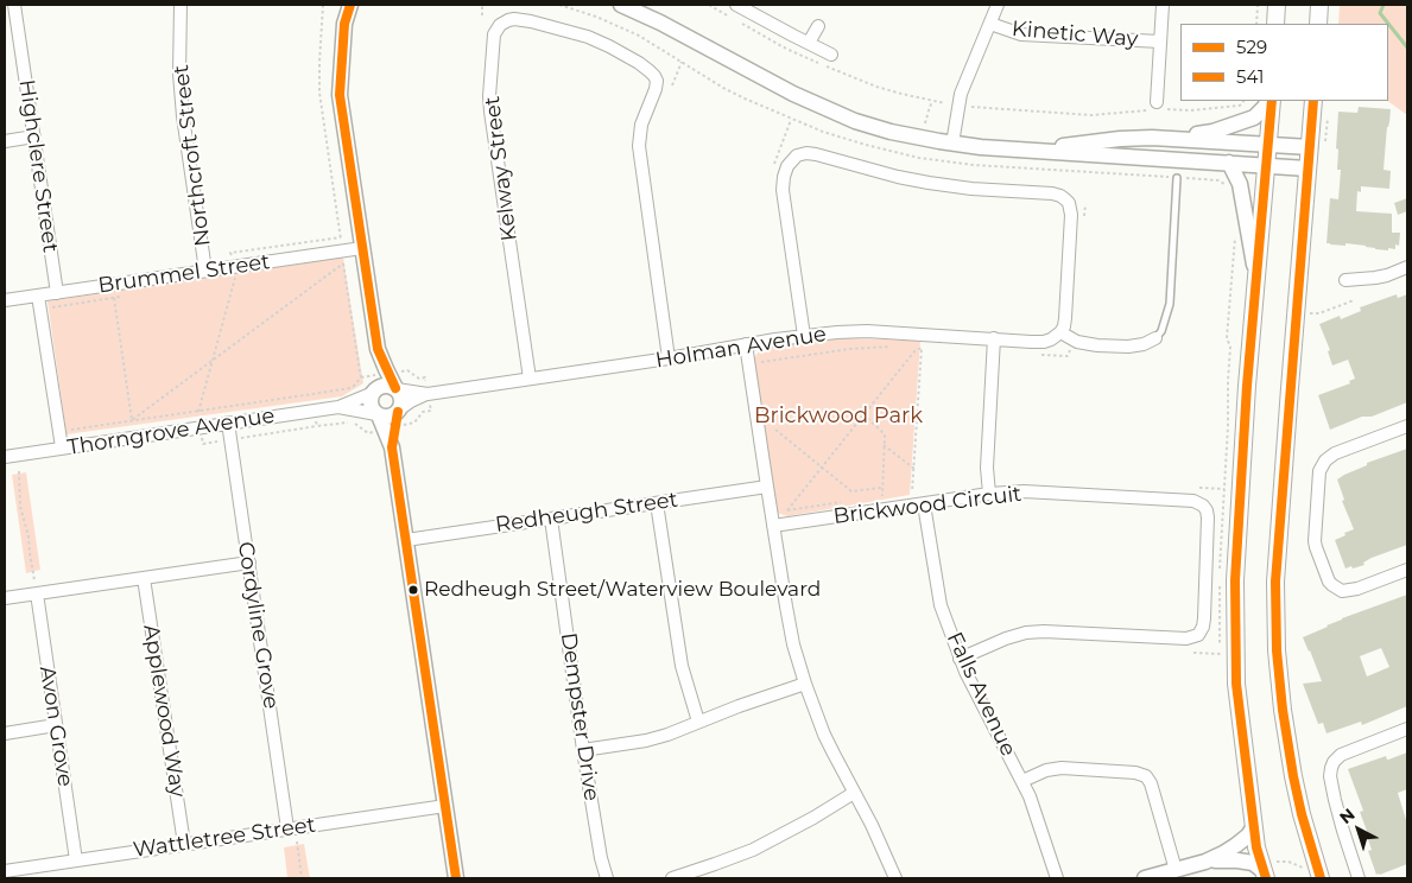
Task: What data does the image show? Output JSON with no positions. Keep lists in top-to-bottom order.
{
  "streets": {
    "street": [
      "Kinetic Way",
      "Northcroft Street",
      "Highclere Street",
      "Kelway Street",
      "Brummel Street",
      "Holman Avenue",
      "Thorngrove Avenue",
      "Brickwood Circuit",
      "Redheugh Street",
      "Cordyline Grove",
      "Falls Avenue",
      "Applewood Way",
      "Dempster Drive",
      "Avon Grove",
      "Wattletree Street"
    ]
  },
  "crossings": [
    ["Northcroft Street", "Brummel Street"],
    ["Highclere Street", "Brummel Street"],
    ["Kelway Street", "Holman Avenue"],
    ["Holman Avenue", "Thorngrove Avenue"],
    ["Thorngrove Avenue", "Cordyline Grove"],
    ["Brickwood Circuit", "Falls Avenue"],
    ["Redheugh Street", "Dempster Drive"],
    ["Cordyline Grove", "Wattletree Street"],
    ["Applewood Way", "Wattletree Street"],
    ["Avon Grove", "Wattletree Street"]
  ],
  "parks": ["Brickwood Park"],
  "places": ["Redheugh Street/Waterview Boulevard"],
  "lines": ["transit line 529", "transit line 541"],
  "legend": ["529", "541"],
  "north": "top left"
}
